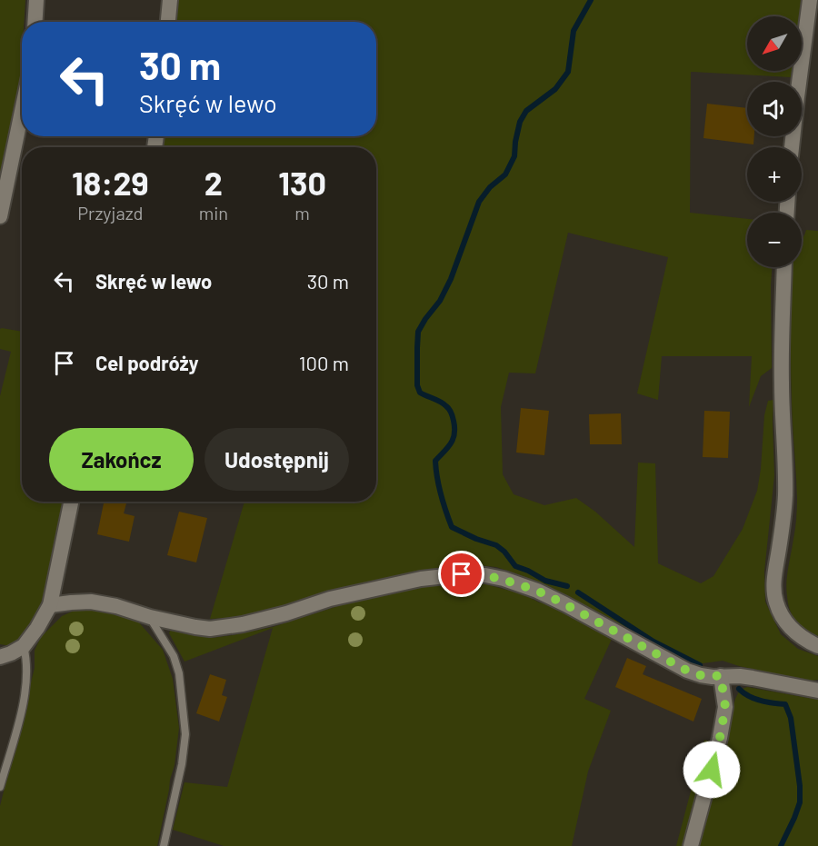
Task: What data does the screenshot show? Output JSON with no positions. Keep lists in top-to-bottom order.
{
  "north": "bottom left",
  "page": {
    "map_buttons": ["+", "−"],
    "turn": ["30 m", "Skręć w lewo"],
    "eta": [
      "18:29",
      "Przyjazd",
      "2",
      "min",
      "130",
      "m"
    ],
    "list": [
      {
        "name": "Skręć w lewo",
        "value": "30 m"
      },
      {
        "name": "Cel podróży",
        "value": "100 m"
      }
    ],
    "buttons": ["Zakończ", "Udostępnij"]
  }
}
